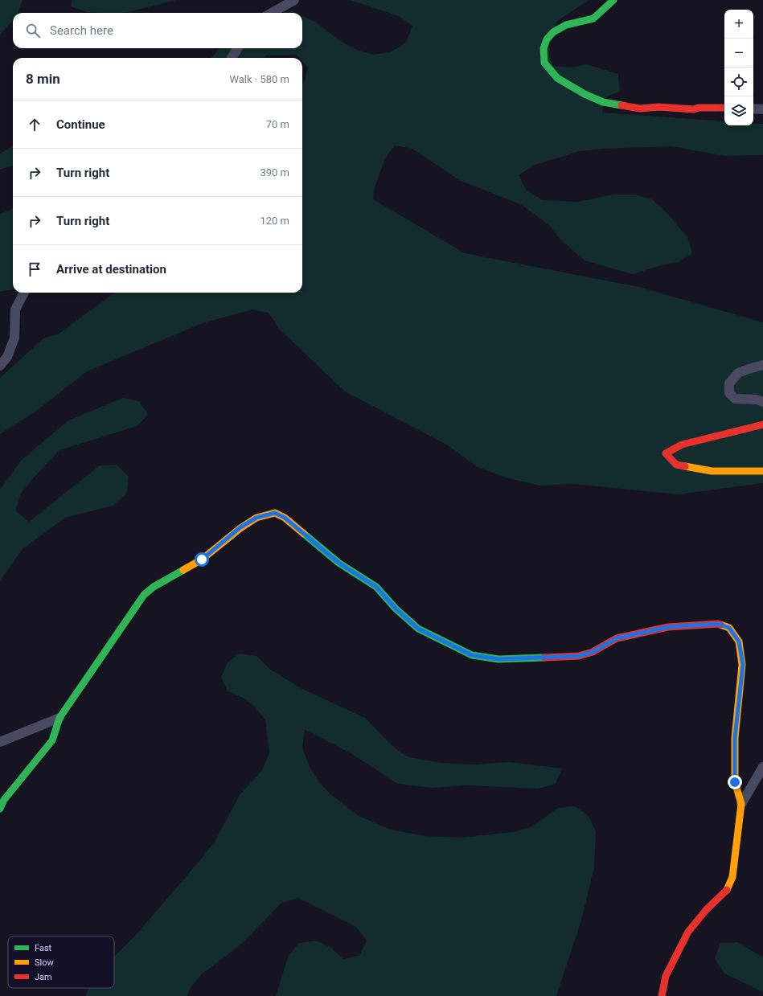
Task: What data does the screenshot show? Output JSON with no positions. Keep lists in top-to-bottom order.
{
  "legend": ["Fast", "Slow", "Jam"],
  "page": {
    "map_buttons": ["+", "−"],
    "search": "Search here",
    "heading": ["8 min", "Walk · 580 m"],
    "list": [
      ["Continue", "70 m"],
      ["Turn right", "390 m"],
      ["Turn right", "120 m"],
      "Arrive at destination"
    ]
  }
}
